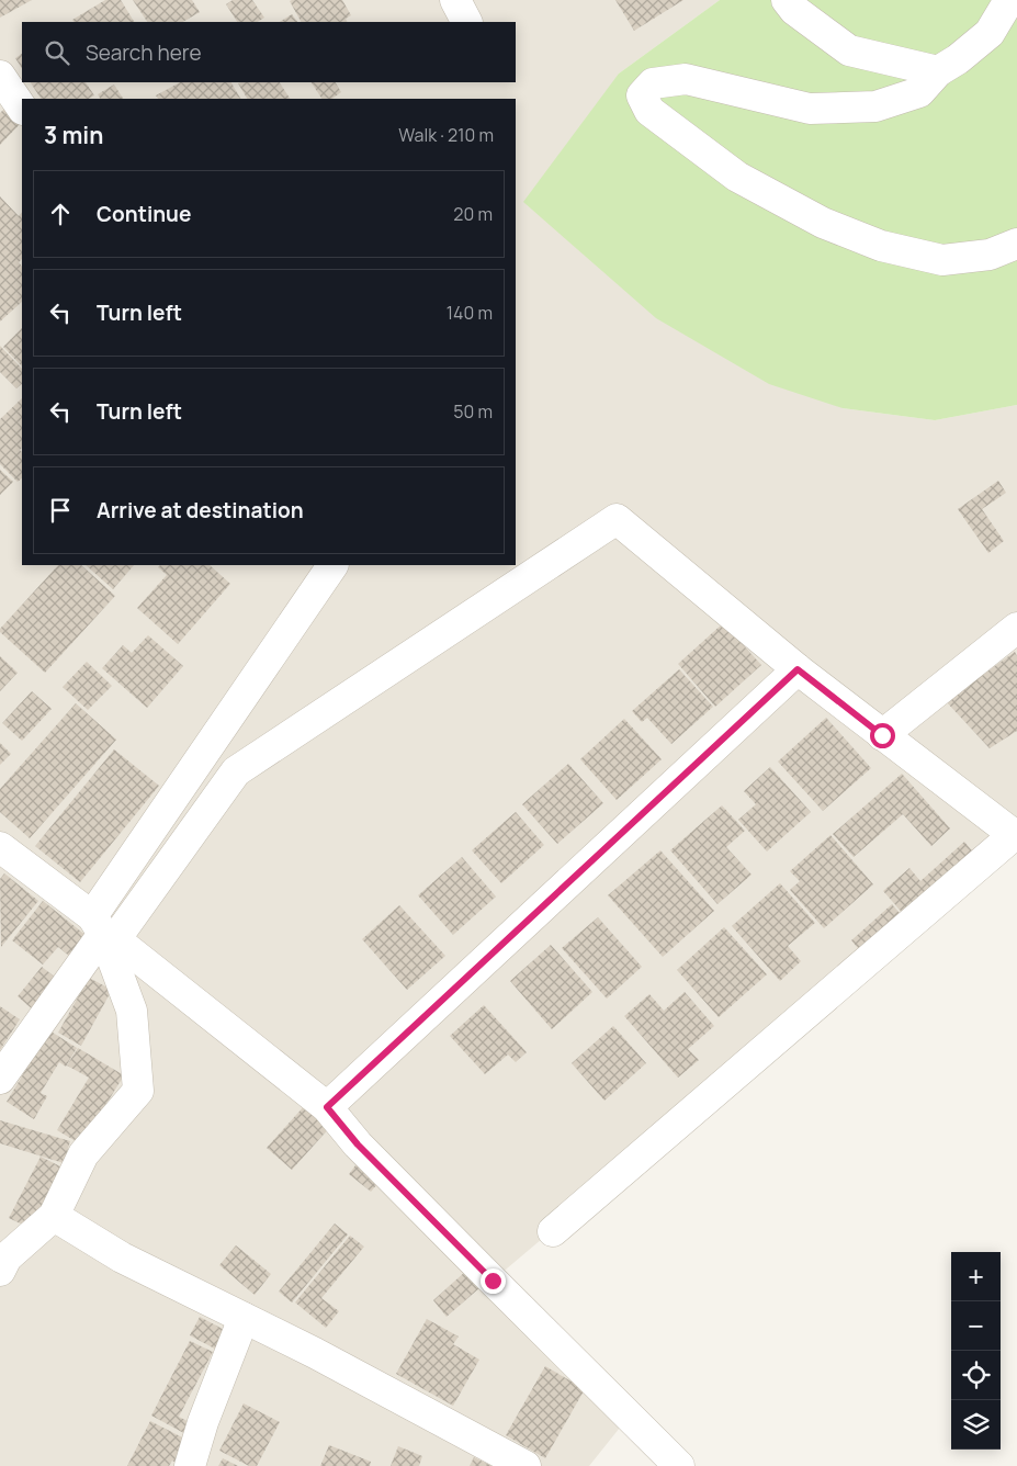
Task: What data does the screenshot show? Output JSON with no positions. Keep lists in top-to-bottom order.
{
  "page": {
    "search": "Search here",
    "heading": ["3 min", "Walk · 210 m"],
    "list": [
      ["Continue", "20 m"],
      ["Turn left", "140 m"],
      ["Turn left", "50 m"],
      "Arrive at destination"
    ],
    "map_buttons": ["+", "−"]
  }
}
